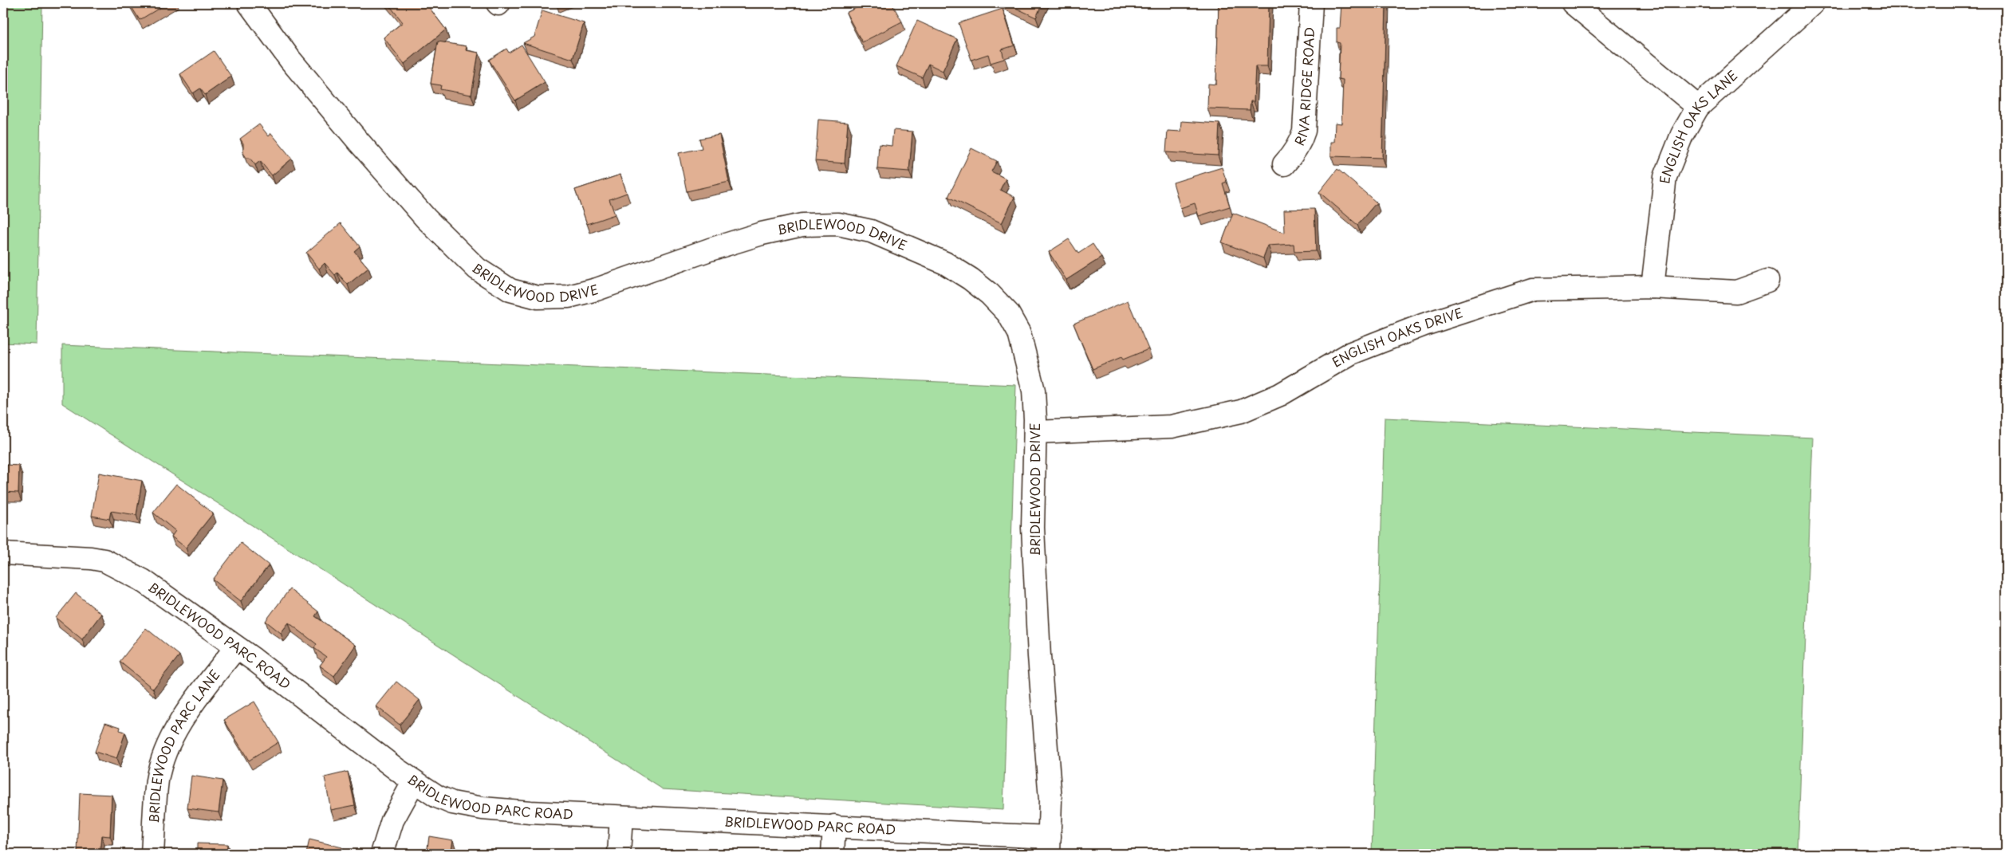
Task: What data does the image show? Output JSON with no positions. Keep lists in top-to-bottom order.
{
  "streets": {
    "street": [
      "RIVA RIDGE ROAD",
      "ENGLISH OAKS LANE",
      "BRIDLEWOOD DRIVE",
      "ENGLISH OAKS DRIVE",
      "BRIDLEWOOD PARC ROAD",
      "BRIDLEWOOD PARC LANE"
    ]
  },
  "crossings": [
    ["ENGLISH OAKS LANE", "ENGLISH OAKS DRIVE"],
    ["BRIDLEWOOD DRIVE", "ENGLISH OAKS DRIVE"],
    ["BRIDLEWOOD DRIVE", "BRIDLEWOOD PARC ROAD"],
    ["BRIDLEWOOD PARC ROAD", "BRIDLEWOOD PARC LANE"]
  ]
}
